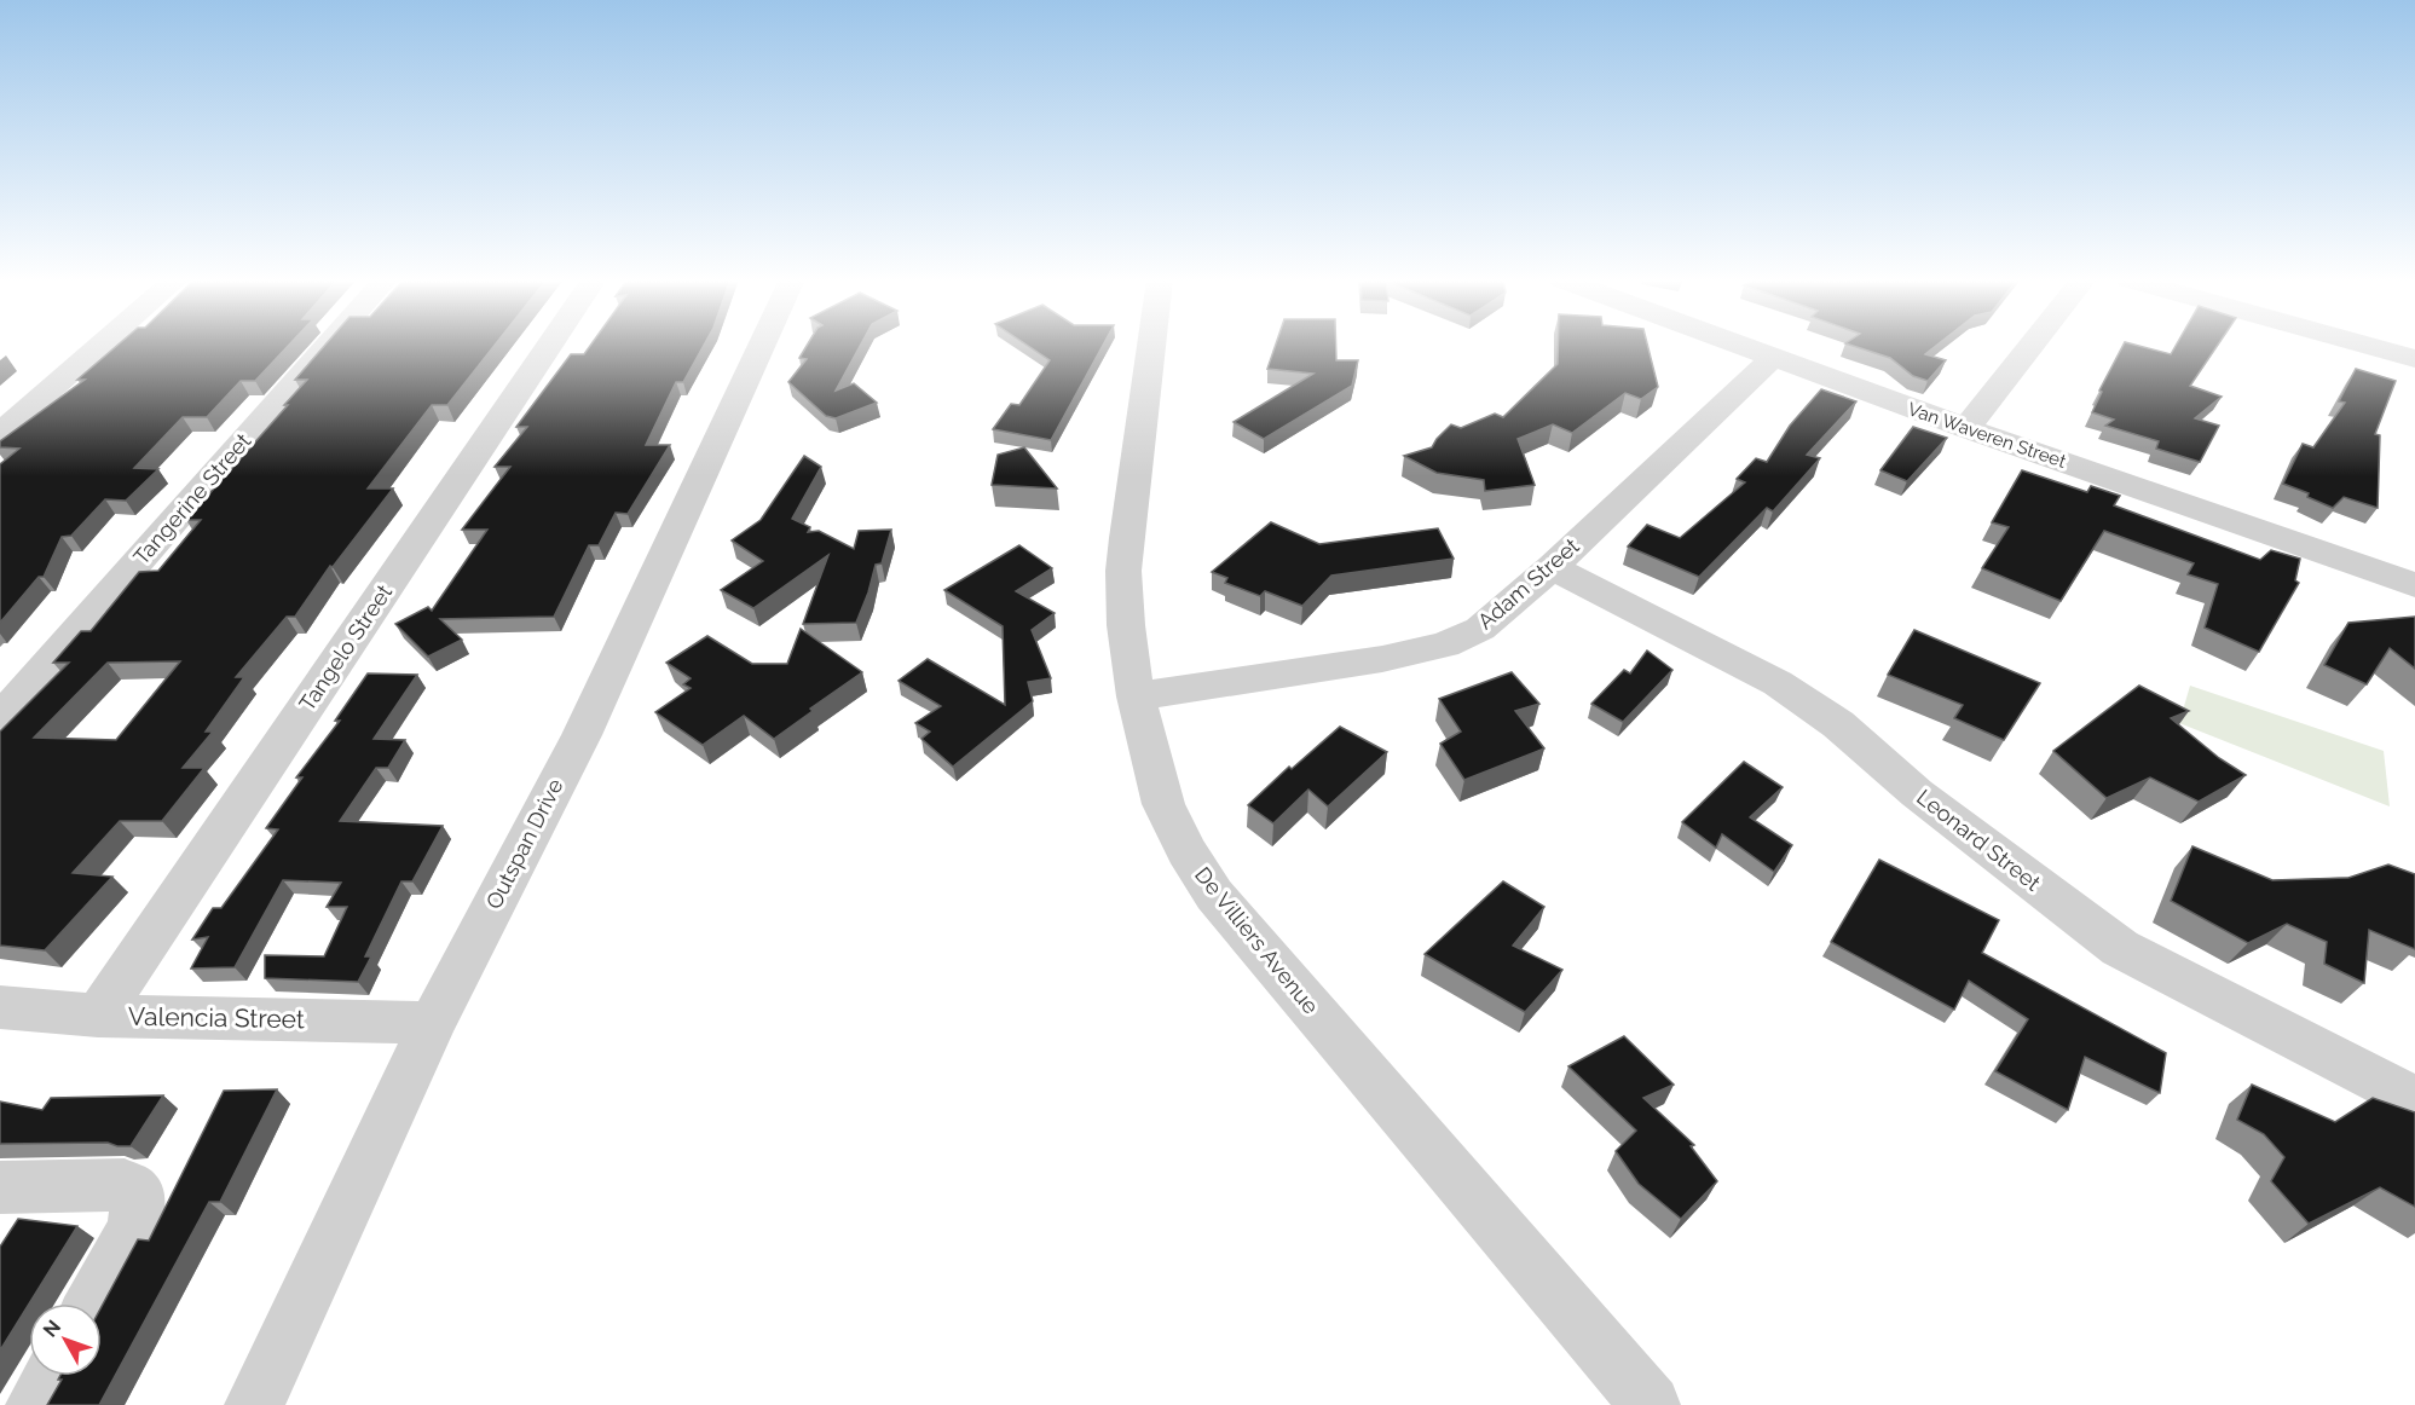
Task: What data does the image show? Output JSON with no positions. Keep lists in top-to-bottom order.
{
  "streets": {
    "street": [
      "Van Waveren Street",
      "Tangerine Street",
      "Adam Street",
      "Tangelo Street",
      "Leonard Street",
      "Outspan Drive",
      "De Villiers Avenue",
      "Valencia Street"
    ]
  },
  "crossings": [
    ["Van Waveren Street", "Adam Street"],
    ["Adam Street", "Leonard Street"],
    ["Adam Street", "De Villiers Avenue"],
    ["Tangelo Street", "Valencia Street"],
    ["Outspan Drive", "Valencia Street"]
  ],
  "north": "top left"
}
